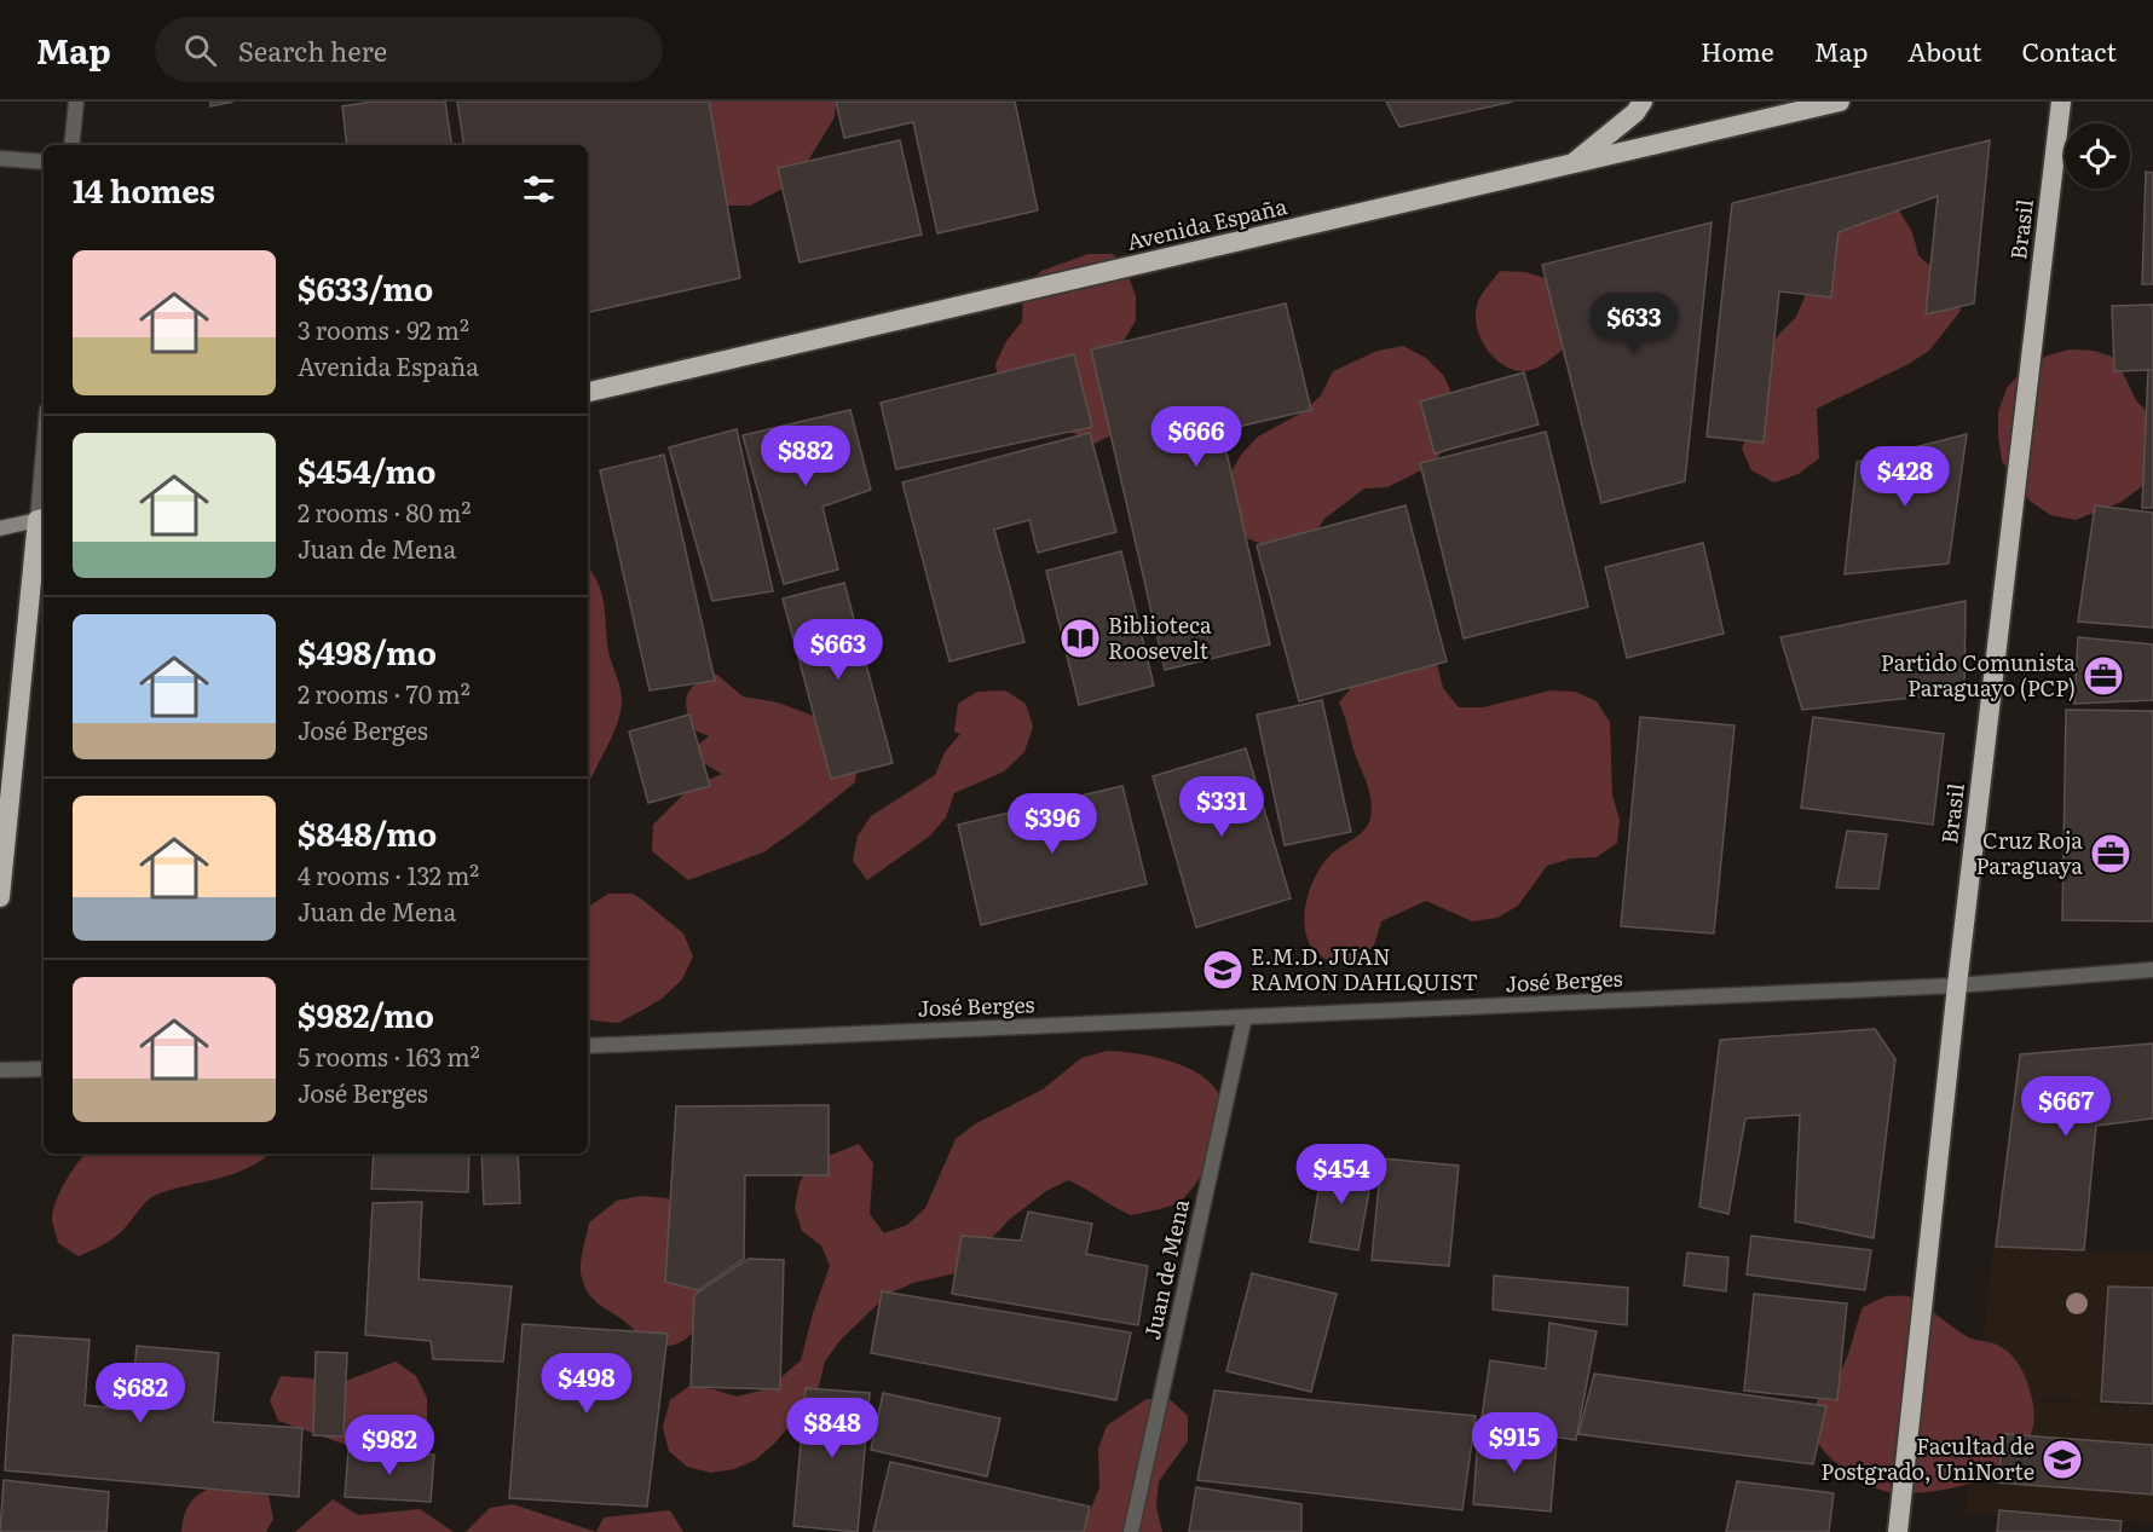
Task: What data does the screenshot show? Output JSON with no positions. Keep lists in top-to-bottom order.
{
  "streets": {
    "highway": ["Avenida España", "Brasil"],
    "street": ["José Berges", "Juan de Mena"]
  },
  "crossings": [
    ["Brasil", "José Berges"],
    ["José Berges", "Juan de Mena"]
  ],
  "places": {
    "library": ["Biblioteca Roosevelt"],
    "office": ["Partido Comunista Paraguayo (PCP)", "Cruz Roja Paraguaya"],
    "school or university": ["E.M.D. JUAN RAMON DAHLQUIST", "Facultad de Postgrado, UniNorte"]
  },
  "page": {
    "header": "Map",
    "search": "Search here",
    "nav": [
      "Home",
      "Map",
      "About",
      "Contact"
    ],
    "heading": "14 homes",
    "list": [
      {
        "name": "$633/mo",
        "note": "3 rooms · 92 m² · Avenida España"
      },
      {
        "name": "$454/mo",
        "note": "2 rooms · 80 m² · Juan de Mena"
      },
      {
        "name": "$498/mo",
        "note": "2 rooms · 70 m² · José Berges"
      },
      {
        "name": "$848/mo",
        "note": "4 rooms · 132 m² · Juan de Mena"
      },
      {
        "name": "$982/mo",
        "note": "5 rooms · 163 m² · José Berges"
      }
    ],
    "price": [
      "$633",
      "$666",
      "$882",
      "$428",
      "$663",
      "$331",
      "$396",
      "$667",
      "$454",
      "$498",
      "$682",
      "$848",
      "$915",
      "$982"
    ]
  }
}
